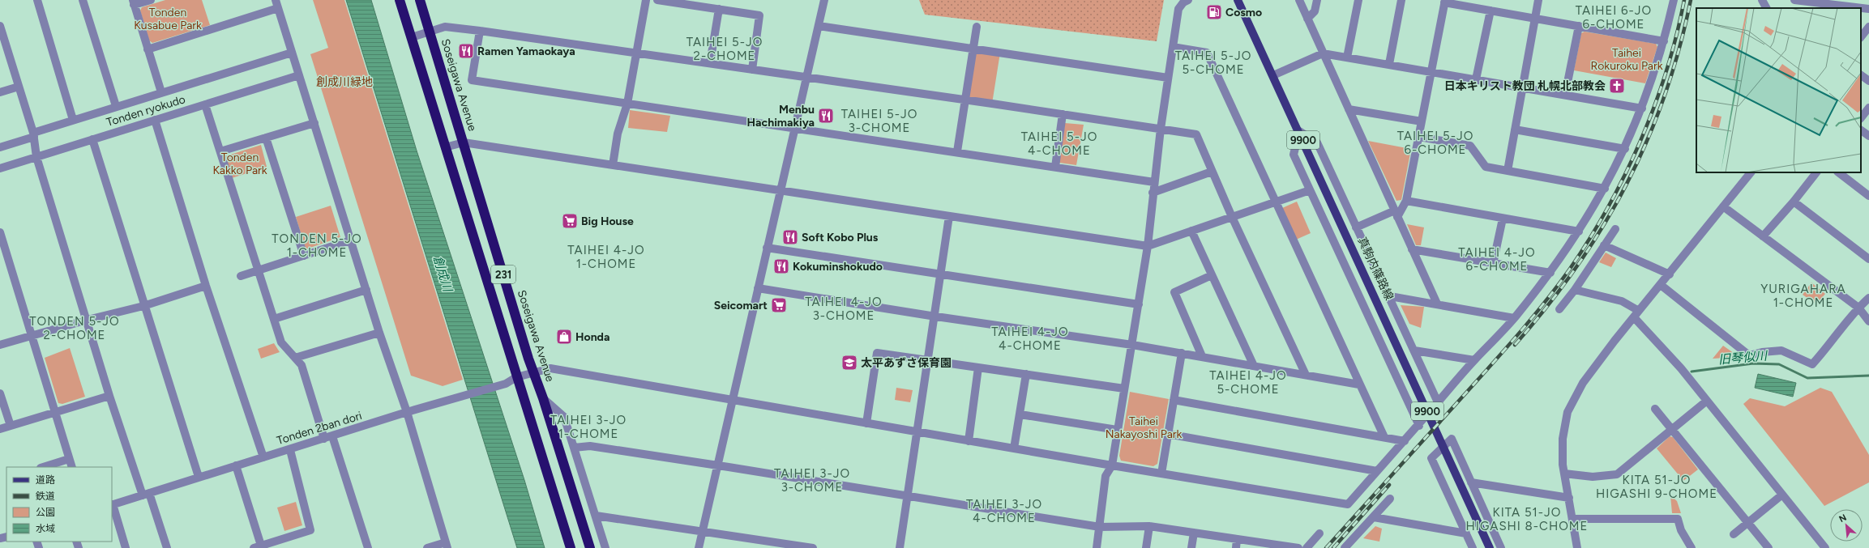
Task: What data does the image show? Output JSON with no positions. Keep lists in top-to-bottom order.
{
  "streets": {
    "highway": ["Soseigawa Avenue", "231"],
    "main road": ["9900", "真駒内篠路線"],
    "street": ["Tonden ryokudo", "Tonden 2ban dori"]
  },
  "crossings": [
    ["Soseigawa Avenue", "Tonden 2ban dori"],
    ["231", "Tonden 2ban dori"]
  ],
  "districts": [
    "TAIHEI 6-JO 6-CHOME",
    "TAIHEI 5-JO 2-CHOME",
    "TAIHEI 5-JO 5-CHOME",
    "TAIHEI 5-JO 3-CHOME",
    "TAIHEI 5-JO 6-CHOME",
    "TAIHEI 5-JO 4-CHOME",
    "TONDEN 5-JO 1-CHOME",
    "TAIHEI 4-JO 1-CHOME",
    "TAIHEI 4-JO 6-CHOME",
    "YURIGAHARA 1-CHOME",
    "TAIHEI 4-JO 3-CHOME",
    "TONDEN 5-JO 2-CHOME",
    "TAIHEI 4-JO 4-CHOME",
    "TAIHEI 4-JO 5-CHOME",
    "TAIHEI 3-JO 1-CHOME",
    "TAIHEI 3-JO 3-CHOME",
    "KITA 51-JO HIGASHI 9-CHOME",
    "TAIHEI 3-JO 4-CHOME",
    "KITA 51-JO HIGASHI 8-CHOME"
  ],
  "water": ["創成川", "旧琴似川"],
  "parks": [
    "Tonden Kusabue Park",
    "Taihei Rokuroku Park",
    "創成川緑地",
    "Tonden Kakko Park",
    "Taihei Nakayoshi Park"
  ],
  "places": {
    "fuel station": ["Cosmo"],
    "restaurant": [
      "Ramen Yamaokaya",
      "Menbu Hachimakiya",
      "Soft Kobo Plus",
      "Kokuminshokudo"
    ],
    "church": ["日本キリスト教団 札幌北部教会"],
    "supermarket": ["Big House", "Seicomart"],
    "shop": ["Honda"],
    "school or university": ["太平あずさ保育園"]
  },
  "legend": [
    "道路",
    "鉄道",
    "公園",
    "水域"
  ],
  "north": "top left"
}
